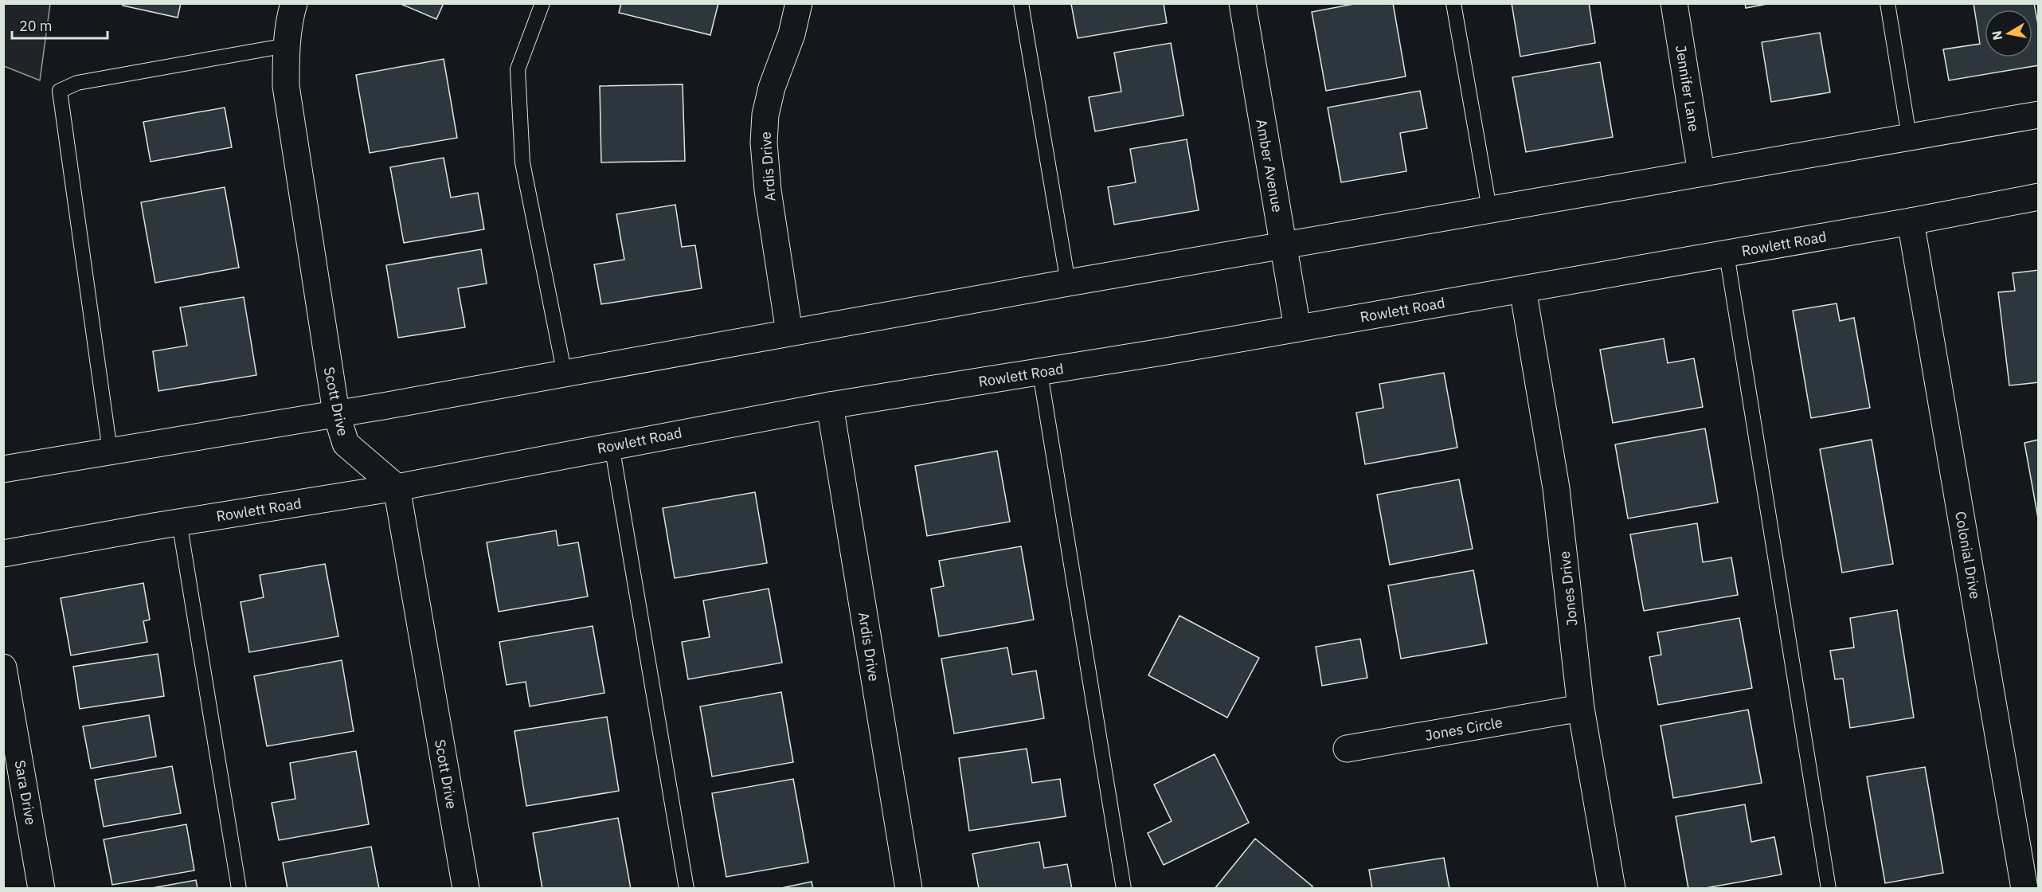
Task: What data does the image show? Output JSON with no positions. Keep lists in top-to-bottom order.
{
  "streets": {
    "main road": [
      "Jennifer Lane",
      "Amber Avenue",
      "Ardis Drive",
      "Rowlett Road",
      "Scott Drive",
      "Colonial Drive",
      "Jones Drive",
      "Jones Circle",
      "Sara Drive"
    ]
  },
  "crossings": [
    ["Amber Avenue", "Rowlett Road"],
    ["Ardis Drive", "Rowlett Road"],
    ["Rowlett Road", "Scott Drive"],
    ["Rowlett Road", "Colonial Drive"],
    ["Rowlett Road", "Jones Drive"],
    ["Jones Drive", "Jones Circle"]
  ],
  "scale_bar": "20 m",
  "north": "left"
}
